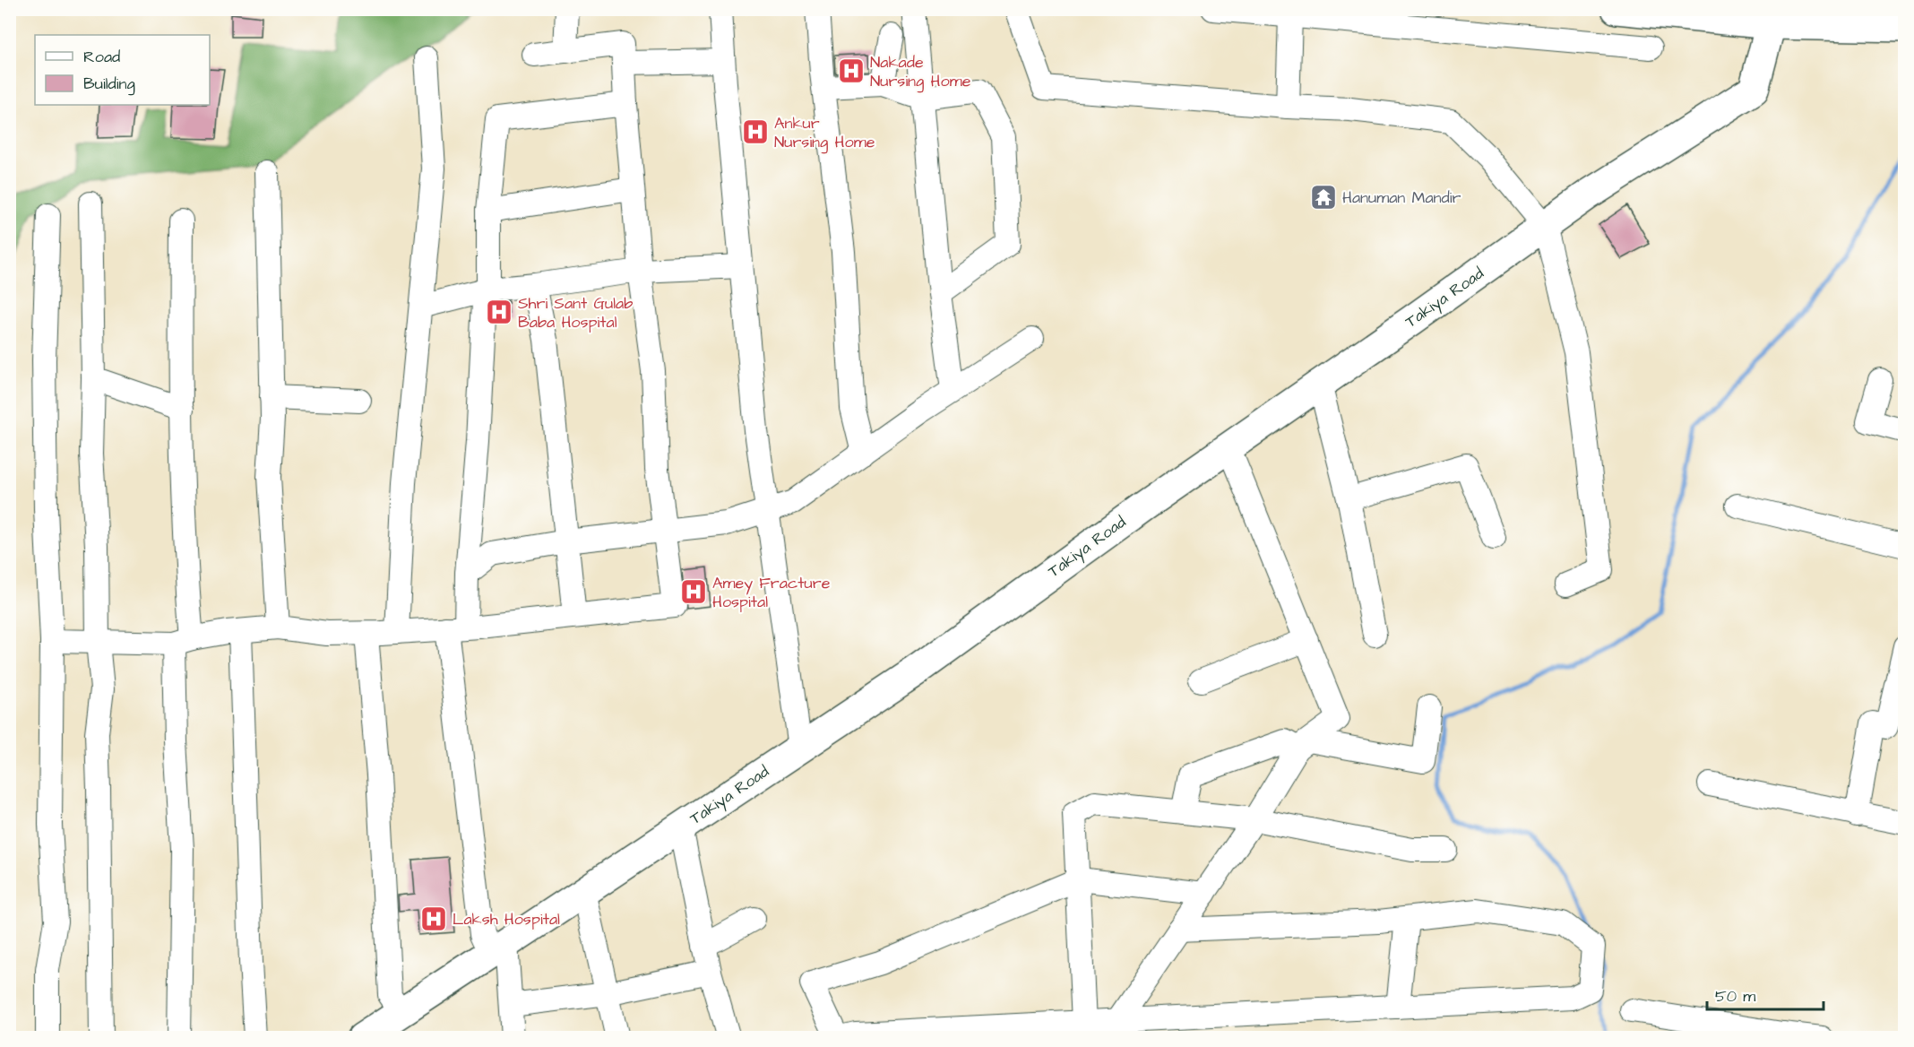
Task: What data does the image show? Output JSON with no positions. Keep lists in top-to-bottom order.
{
  "streets": {
    "main road": ["Takiya Road"]
  },
  "places": {
    "hospital": [
      "Nakade Nursing Home",
      "Ankur Nursing Home",
      "Shri Sant Gulab Baba Hospital",
      "Amey Fracture Hospital",
      "Laksh Hospital"
    ],
    "temple": ["Hanuman Mandir"]
  },
  "legend": ["Road", "Building"],
  "scale_bar": "50 m"
}
